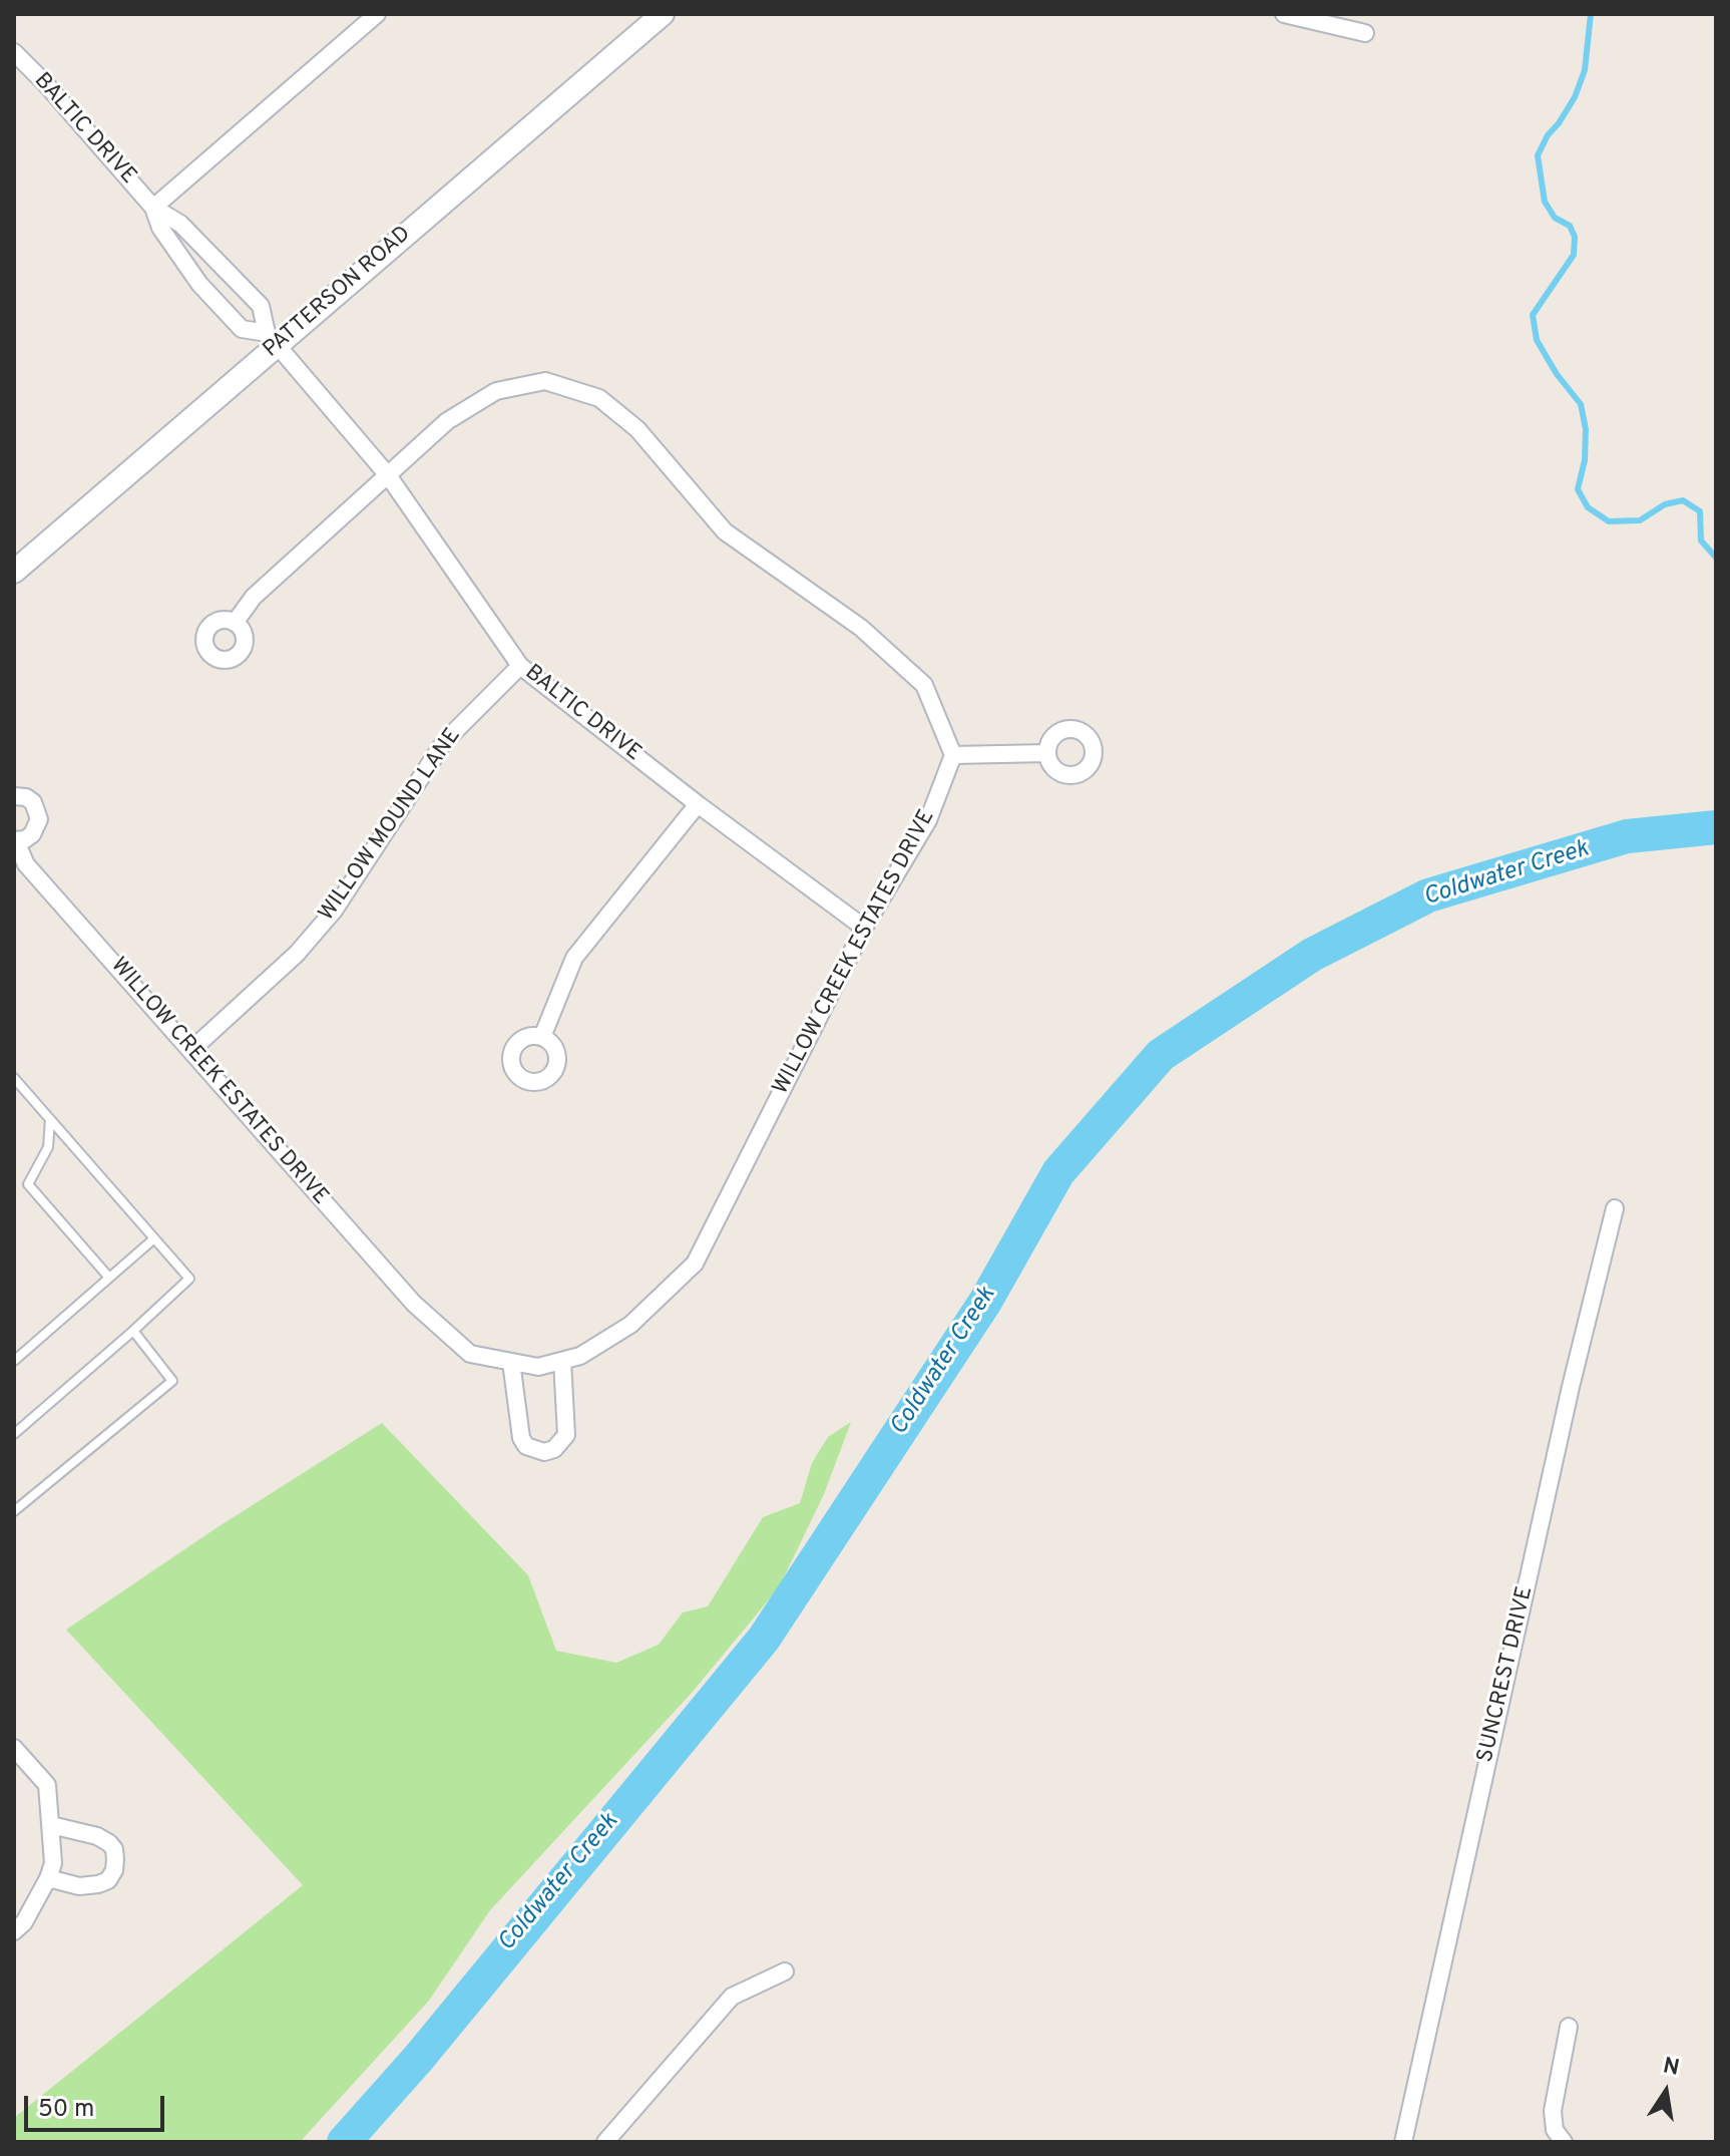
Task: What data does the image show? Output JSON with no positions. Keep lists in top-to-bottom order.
{
  "streets": {
    "main road": ["PATTERSON ROAD"],
    "street": [
      "BALTIC DRIVE",
      "WILLOW MOUND LANE",
      "WILLOW CREEK ESTATES DRIVE",
      "SUNCREST DRIVE"
    ]
  },
  "crossings": [
    ["BALTIC DRIVE", "PATTERSON ROAD"],
    ["BALTIC DRIVE", "WILLOW MOUND LANE"],
    ["BALTIC DRIVE", "WILLOW CREEK ESTATES DRIVE"],
    ["WILLOW MOUND LANE", "WILLOW CREEK ESTATES DRIVE"]
  ],
  "water": ["Coldwater Creek"],
  "scale_bar": "50 m",
  "north": "top"
}
